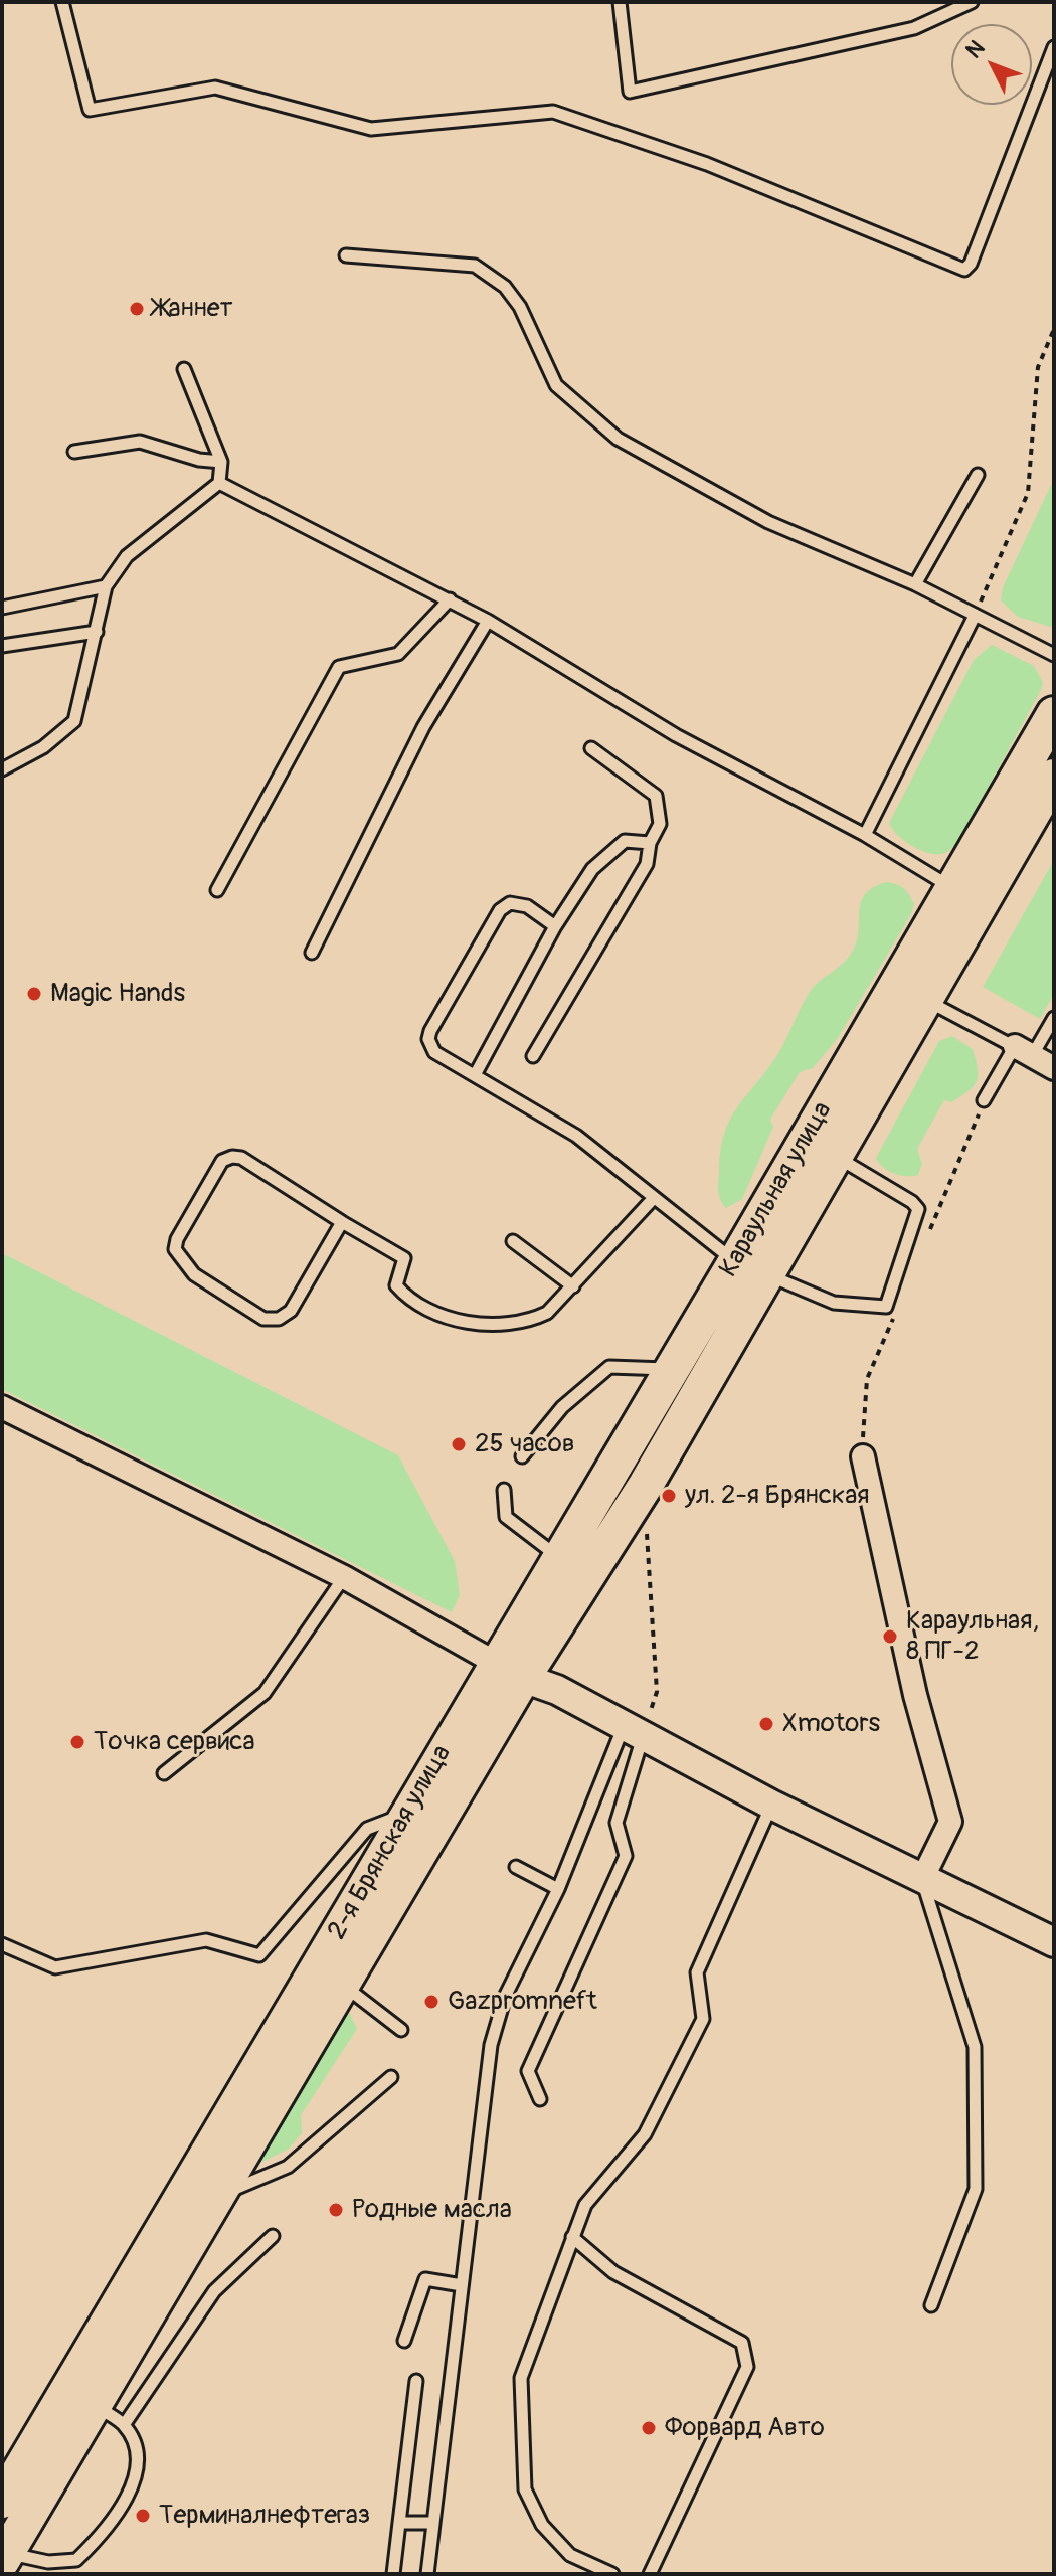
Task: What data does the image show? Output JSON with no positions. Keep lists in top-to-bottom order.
{
  "streets": {
    "main road": ["Караульная улица", "2-я Брянская улица"]
  },
  "crossings": [
    ["Караульная улица", "2-я Брянская улица"]
  ],
  "places": [
    "Жаннет",
    "Magic Hands",
    "25 часов",
    "ул. 2-я Брянская",
    "Караульная, 8 ПГ-2",
    "Xmotors",
    "Точка сервиса",
    "Gazpromneft",
    "Родные масла",
    "Форвард Авто",
    "Терминалнефтегаз"
  ],
  "north": "top left"
}
